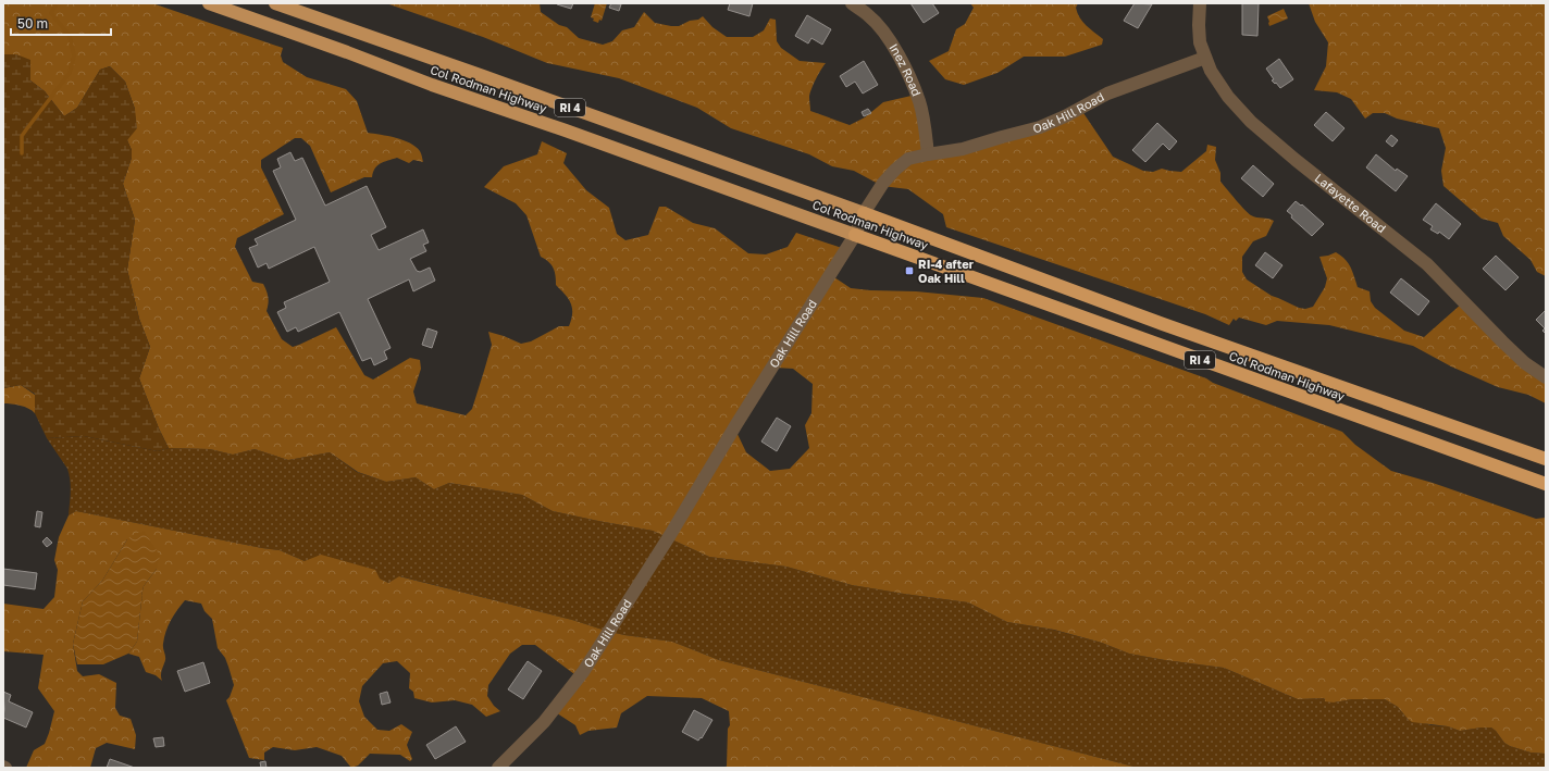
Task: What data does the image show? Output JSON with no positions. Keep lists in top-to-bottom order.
{
  "streets": {
    "highway": ["Col Rodman Highway", "RI 4"],
    "street": ["Inez Road", "Oak Hill Road", "Lafayette Road"]
  },
  "crossings": [
    ["Inez Road", "Oak Hill Road"],
    ["Col Rodman Highway", "Oak Hill Road"],
    ["Oak Hill Road", "Lafayette Road"]
  ],
  "places": {
    "transit": ["RI-4 after Oak Hill"]
  },
  "scale_bar": "50 m"
}
